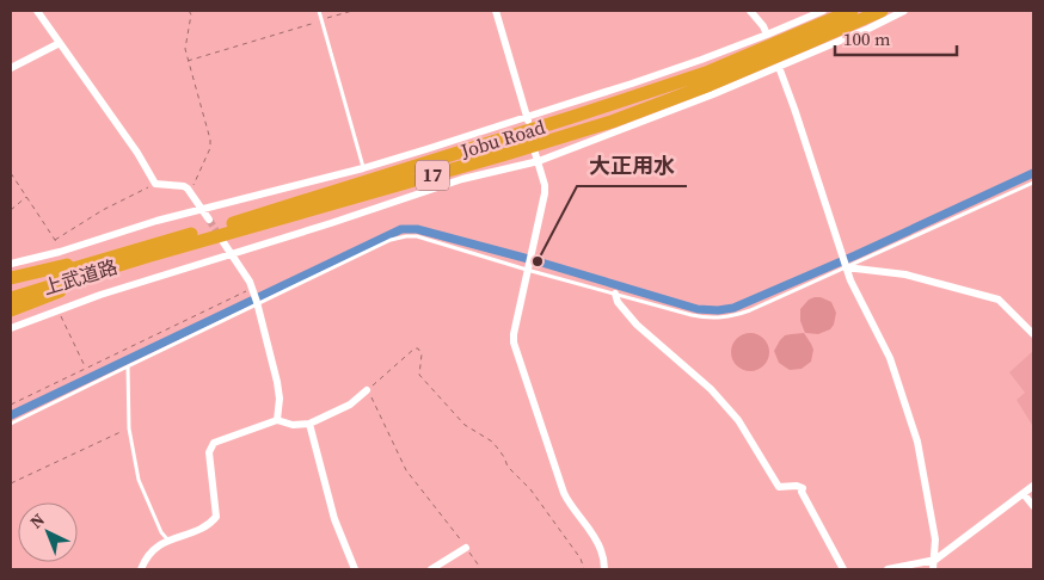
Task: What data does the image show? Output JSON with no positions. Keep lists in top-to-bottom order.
{
  "streets": {
    "highway": ["Jobu Road", "17", "上武道路"]
  },
  "crossings": [
    ["Jobu Road", "17"],
    ["Jobu Road", "上武道路"],
    ["17", "上武道路"]
  ],
  "places": ["大正用水"],
  "scale_bar": "100 m",
  "north": "top left"
}
